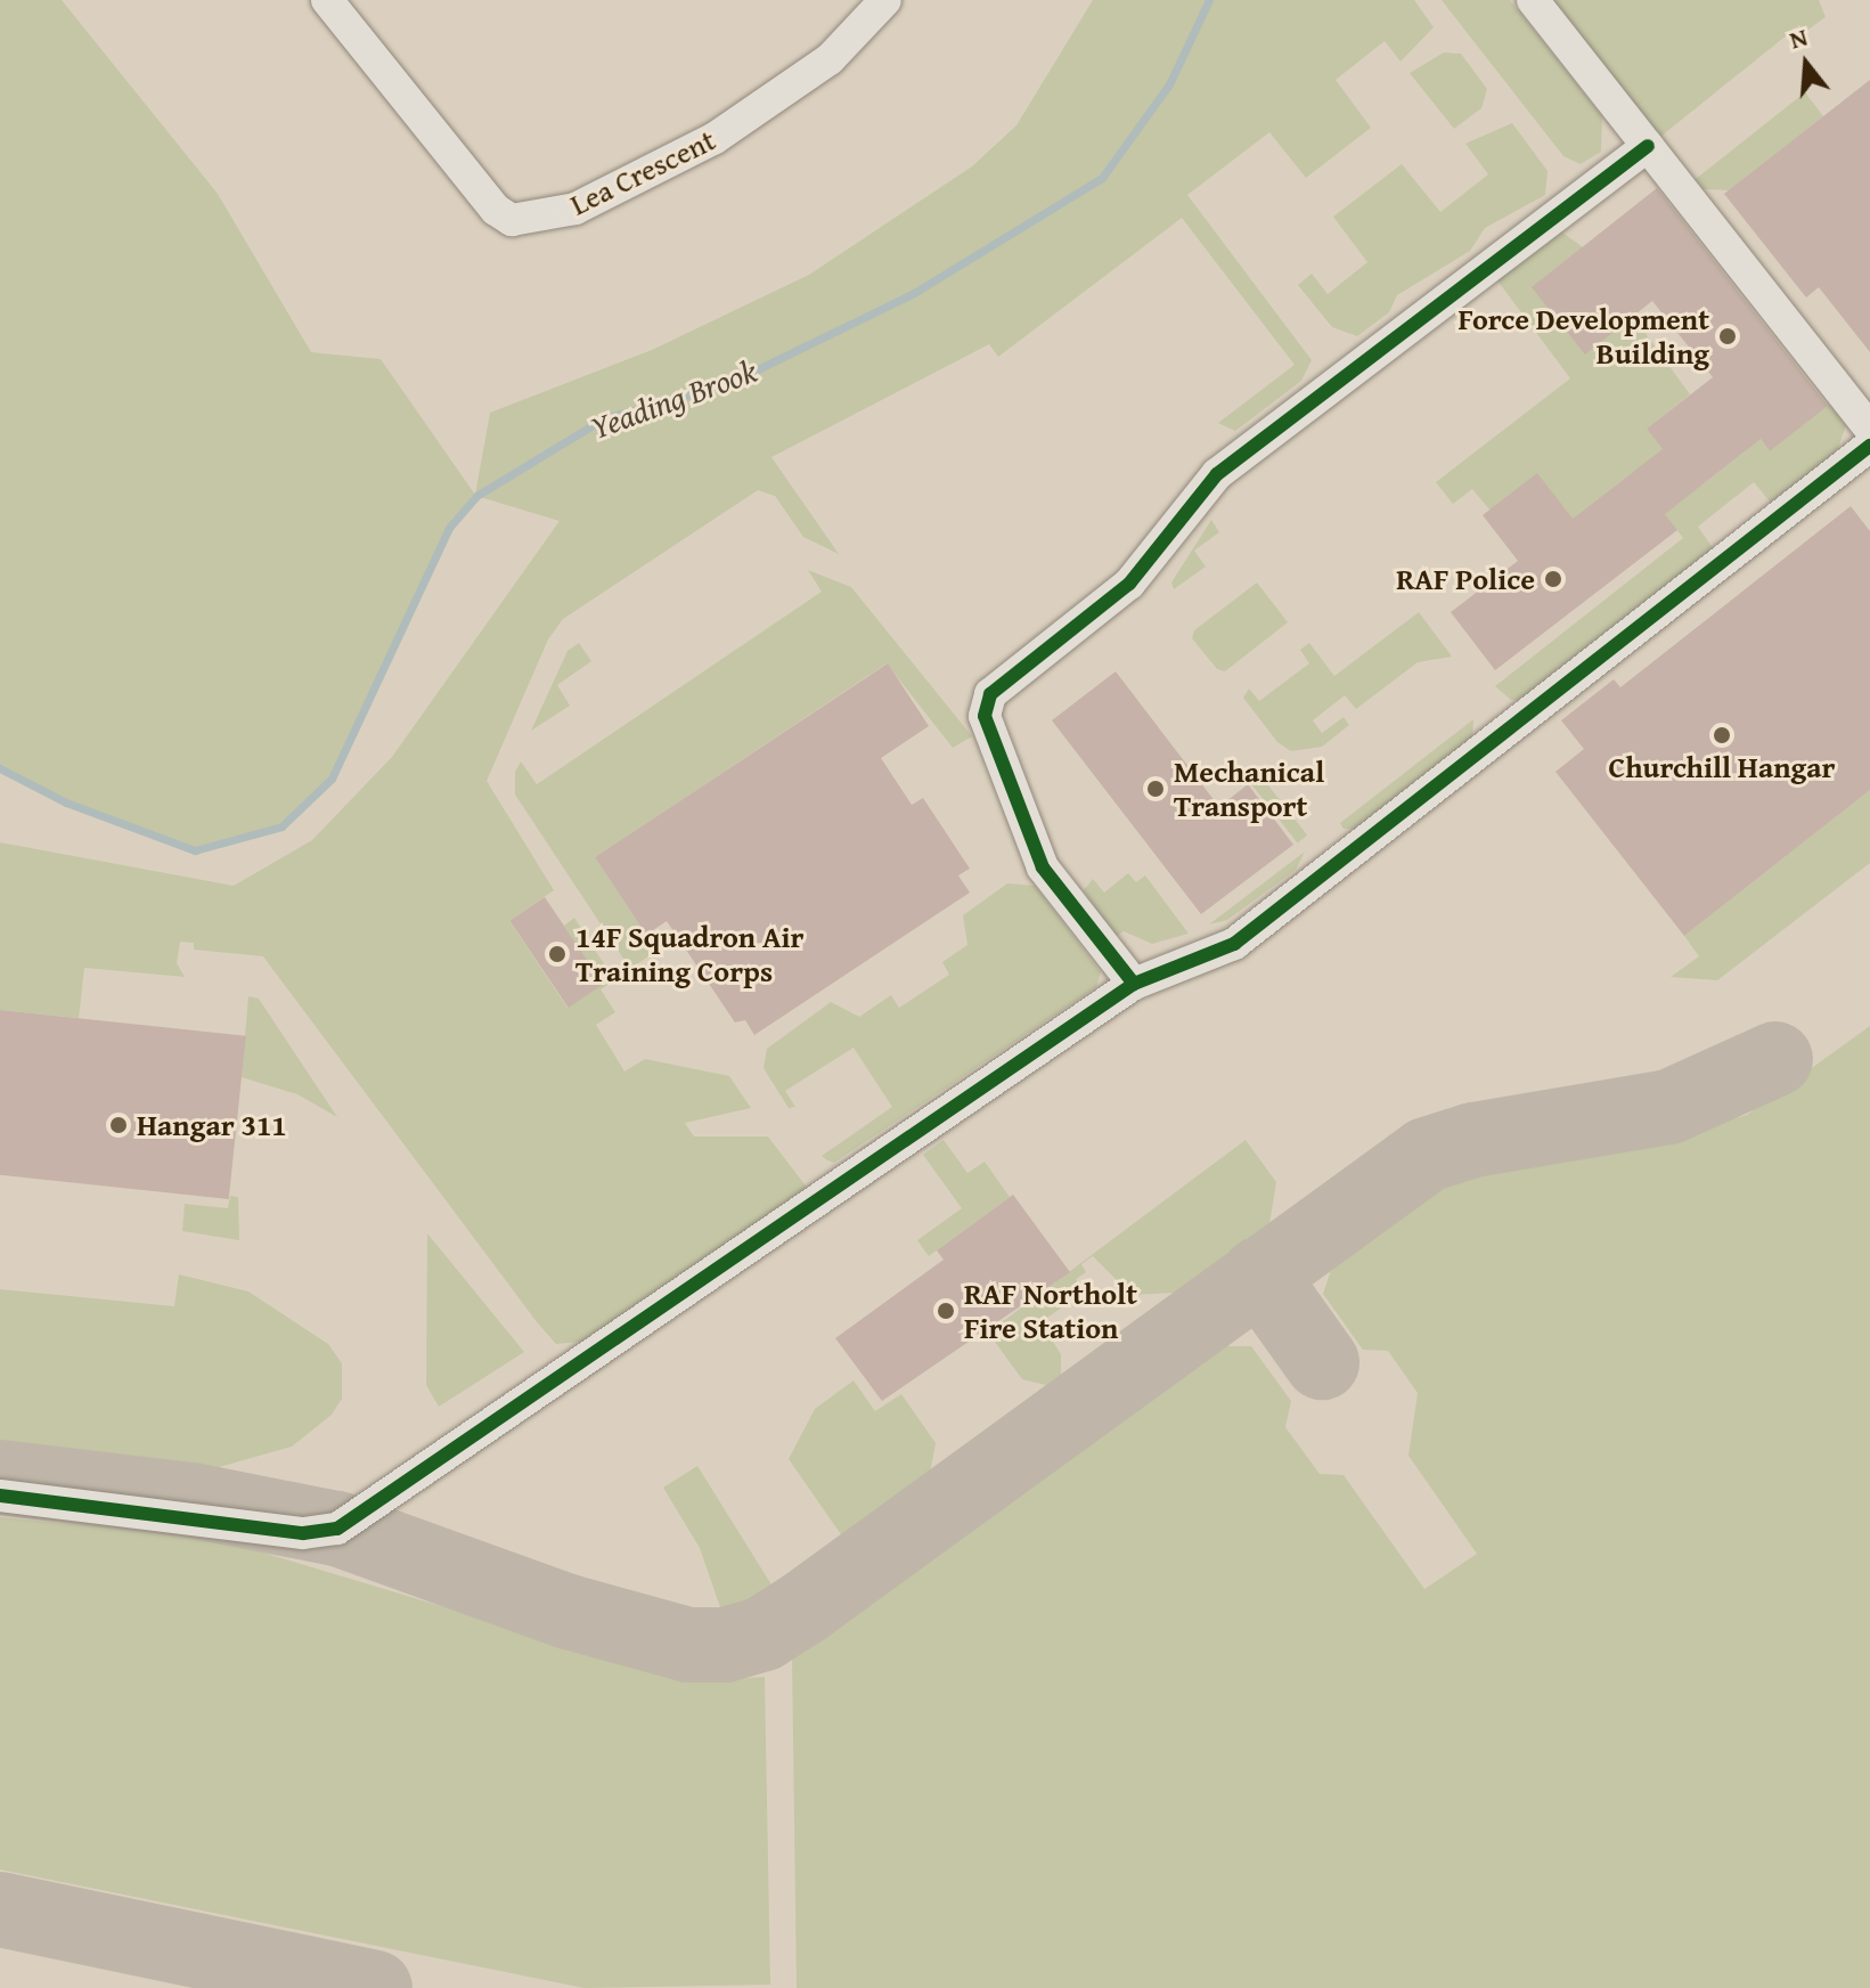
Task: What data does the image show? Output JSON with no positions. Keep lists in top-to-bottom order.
{
  "streets": {
    "street": ["Lea Crescent"]
  },
  "water": ["Yeading Brook"],
  "places": [
    "Force Development Building",
    "RAF Police",
    "Churchill Hangar",
    "Mechanical Transport",
    "14F Squadron Air Training Corps",
    "Hangar 311",
    "RAF Northolt Fire Station"
  ],
  "north": "top"
}
